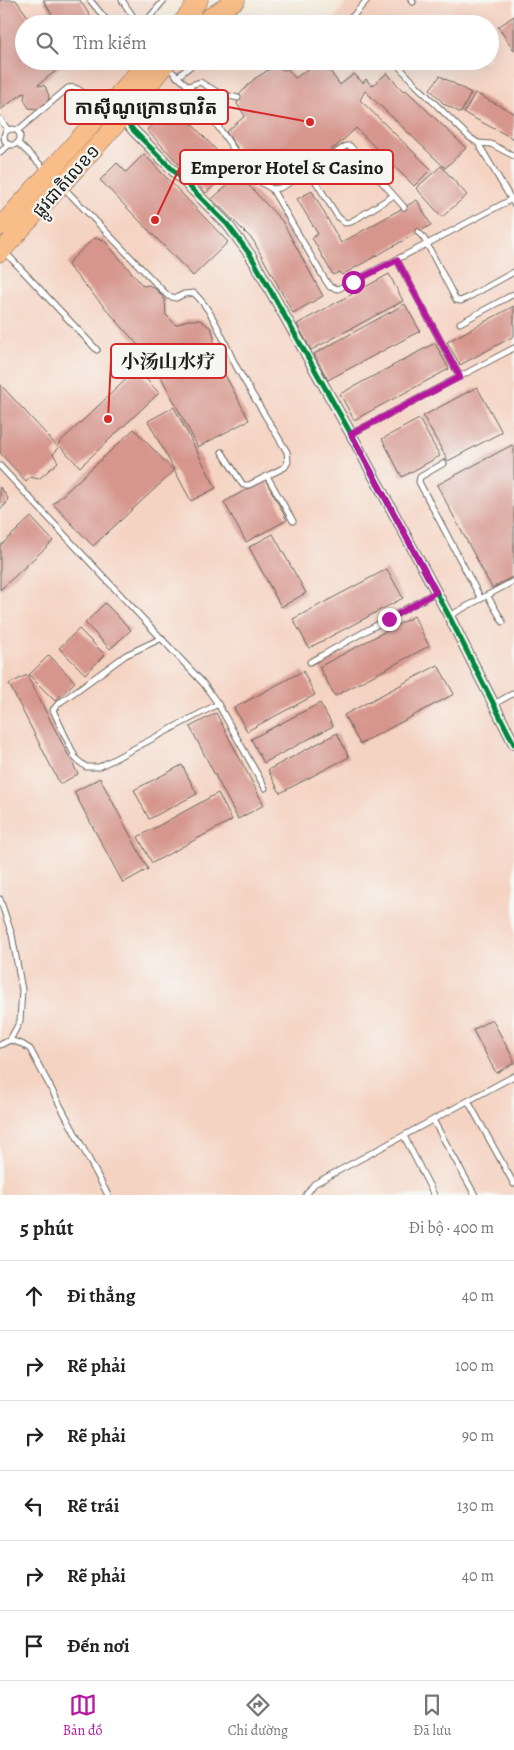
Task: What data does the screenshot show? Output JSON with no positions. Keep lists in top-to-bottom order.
{
  "streets": {
    "highway": ["ផ្លូវជាតិលេខ១"]
  },
  "places": ["កាស៊ីណូក្រោនបាវិត", "Emperor Hotel & Casino", "小汤山水疗"],
  "page": {
    "search": "Tìm kiếm",
    "heading": ["5 phút", "Đi bộ · 400 m"],
    "list": [
      ["Đi thẳng", "40 m"],
      ["Rẽ phải", "100 m"],
      ["Rẽ phải", "90 m"],
      ["Rẽ trái", "130 m"],
      ["Rẽ phải", "40 m"],
      "Đến nơi"
    ],
    "nav": ["Bản đồ", "Chỉ đường", "Đã lưu"]
  }
}
